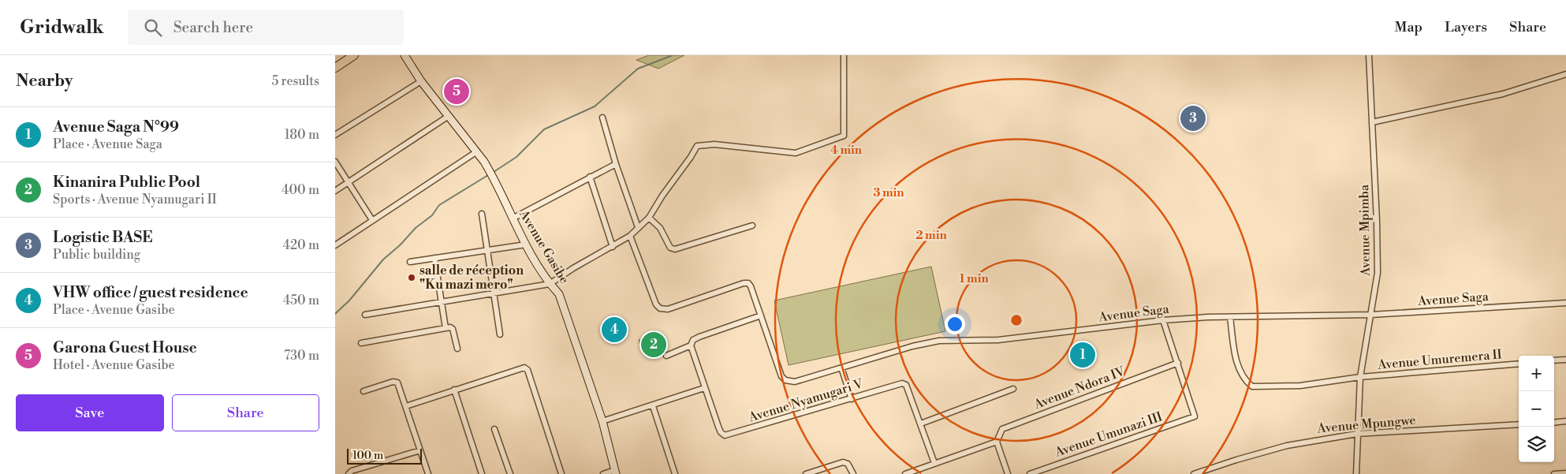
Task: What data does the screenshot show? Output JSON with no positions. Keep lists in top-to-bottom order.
{
  "streets": {
    "street": [
      "Avenue Mpimba",
      "Avenue Gasibe",
      "Avenue Saga",
      "Avenue Umuremera II",
      "Avenue Ndora IV",
      "Avenue Nyamugari V",
      "Avenue Mpungwe",
      "Avenue Umunazi III"
    ]
  },
  "crossings": [
    ["Avenue Mpimba", "Avenue Saga"],
    ["Avenue Mpimba", "Avenue Umuremera II"],
    ["Avenue Mpimba", "Avenue Mpungwe"],
    ["Avenue Saga", "Avenue Umuremera II"],
    ["Avenue Ndora IV", "Avenue Umunazi III"]
  ],
  "places": ["salle de réception \"Ku mazi mero\""],
  "scale_bar": "100 m",
  "page": {
    "header": "Gridwalk",
    "search": "Search here",
    "nav": ["Map", "Layers", "Share"],
    "heading": ["Nearby", "5 results"],
    "pins": [
      "5",
      "3",
      "4",
      "2",
      "1"
    ],
    "list": [
      {
        "mark": "1",
        "name": "Avenue Saga N°99",
        "note": "Place · Avenue Saga",
        "value": "180 m"
      },
      {
        "mark": "2",
        "name": "Kinanira Public Pool",
        "note": "Sports · Avenue Nyamugari II",
        "value": "400 m"
      },
      {
        "mark": "3",
        "name": "Logistic BASE",
        "note": "Public building",
        "value": "420 m"
      },
      {
        "mark": "4",
        "name": "VHW office / guest residence",
        "note": "Place · Avenue Gasibe",
        "value": "450 m"
      },
      {
        "mark": "5",
        "name": "Garona Guest House",
        "note": "Hotel · Avenue Gasibe",
        "value": "730 m"
      }
    ],
    "map_buttons": ["+", "−"],
    "buttons": ["Save", "Share"],
    "scale": "100 m"
  },
  "rings": [
    "4 min",
    "3 min",
    "2 min",
    "1 min"
  ]
}
